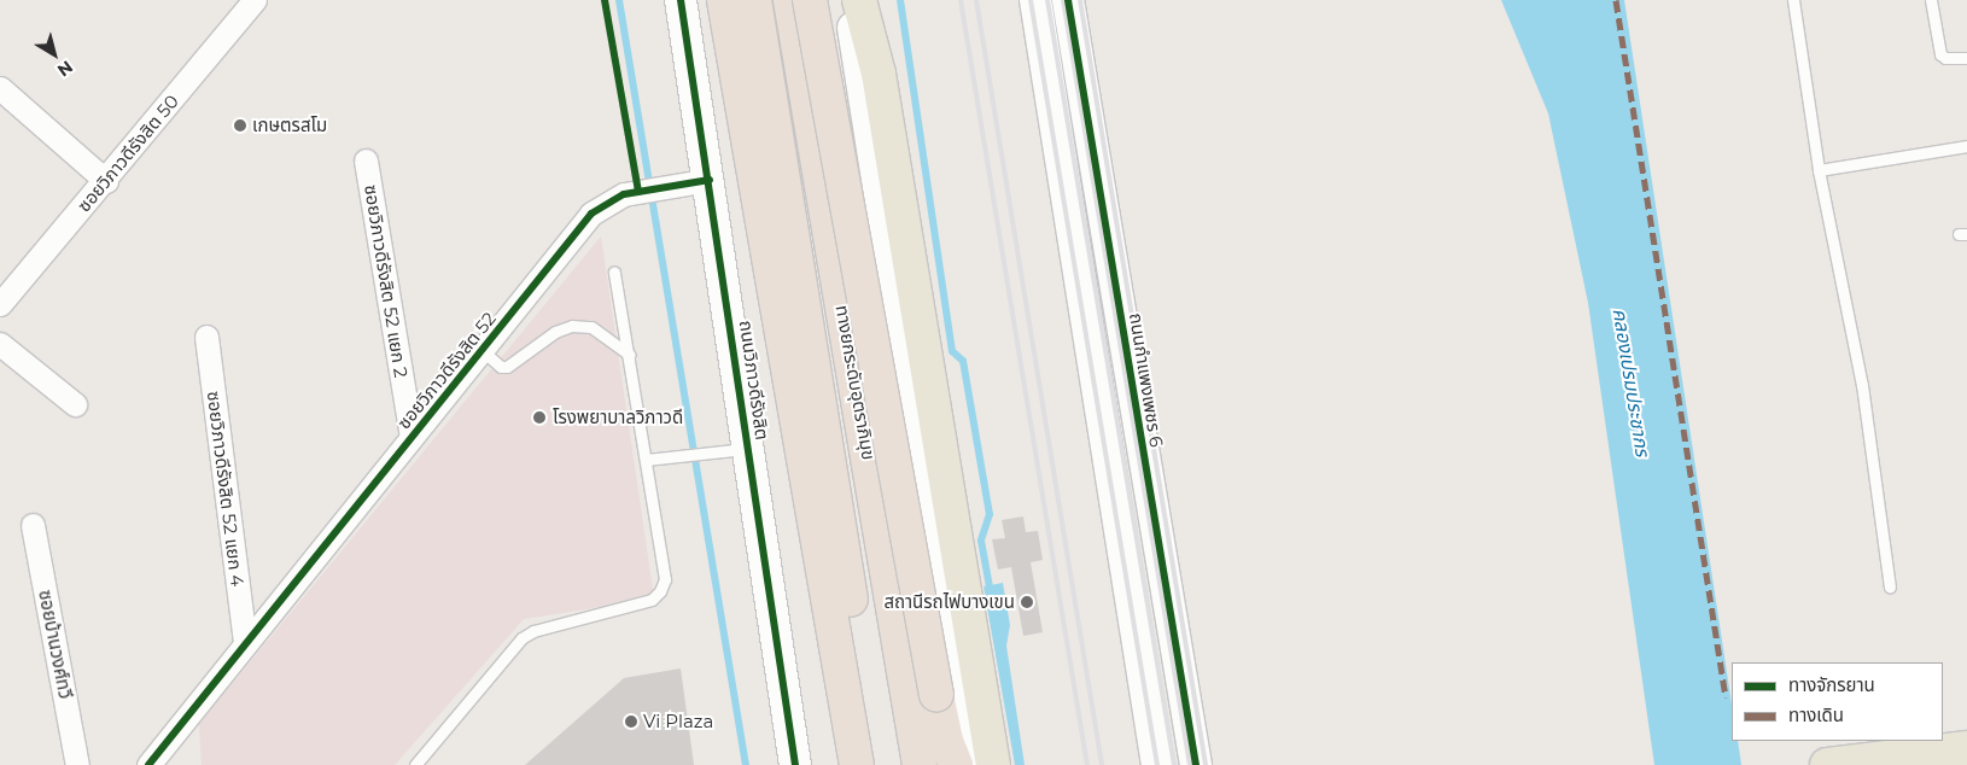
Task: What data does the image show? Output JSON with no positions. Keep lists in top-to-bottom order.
{
  "streets": {
    "highway": ["ถนนวิภาวดีรังสิต", "ทางยกระดับอุตราภิมุข"],
    "main road": ["ถนนกำแพงเพชร 6"],
    "street": [
      "ซอยวิภาวดีรังสิต 50",
      "ซอยวิภาวดีรังสิต 52 แยก 2",
      "ซอยวิภาวดีรังสิต 52",
      "ซอยวิภาวดีรังสิต 52 แยก 4",
      "ซอยบ้านวงศ์ทวี"
    ]
  },
  "crossings": [
    ["ซอยวิภาวดีรังสิต 52 แยก 2", "ซอยวิภาวดีรังสิต 52"],
    ["ซอยวิภาวดีรังสิต 52", "ถนนวิภาวดีรังสิต"],
    ["ซอยวิภาวดีรังสิต 52", "ซอยวิภาวดีรังสิต 52 แยก 4"]
  ],
  "water": ["คลองเปรมประชากร"],
  "places": [
    "เกษตรสโม",
    "โรงพยาบาลวิภาวดี",
    "สถานีรถไฟบางเขน",
    "Vi Plaza"
  ],
  "legend": ["ทางจักรยาน", "ทางเดิน"],
  "north": "bottom right"
}
